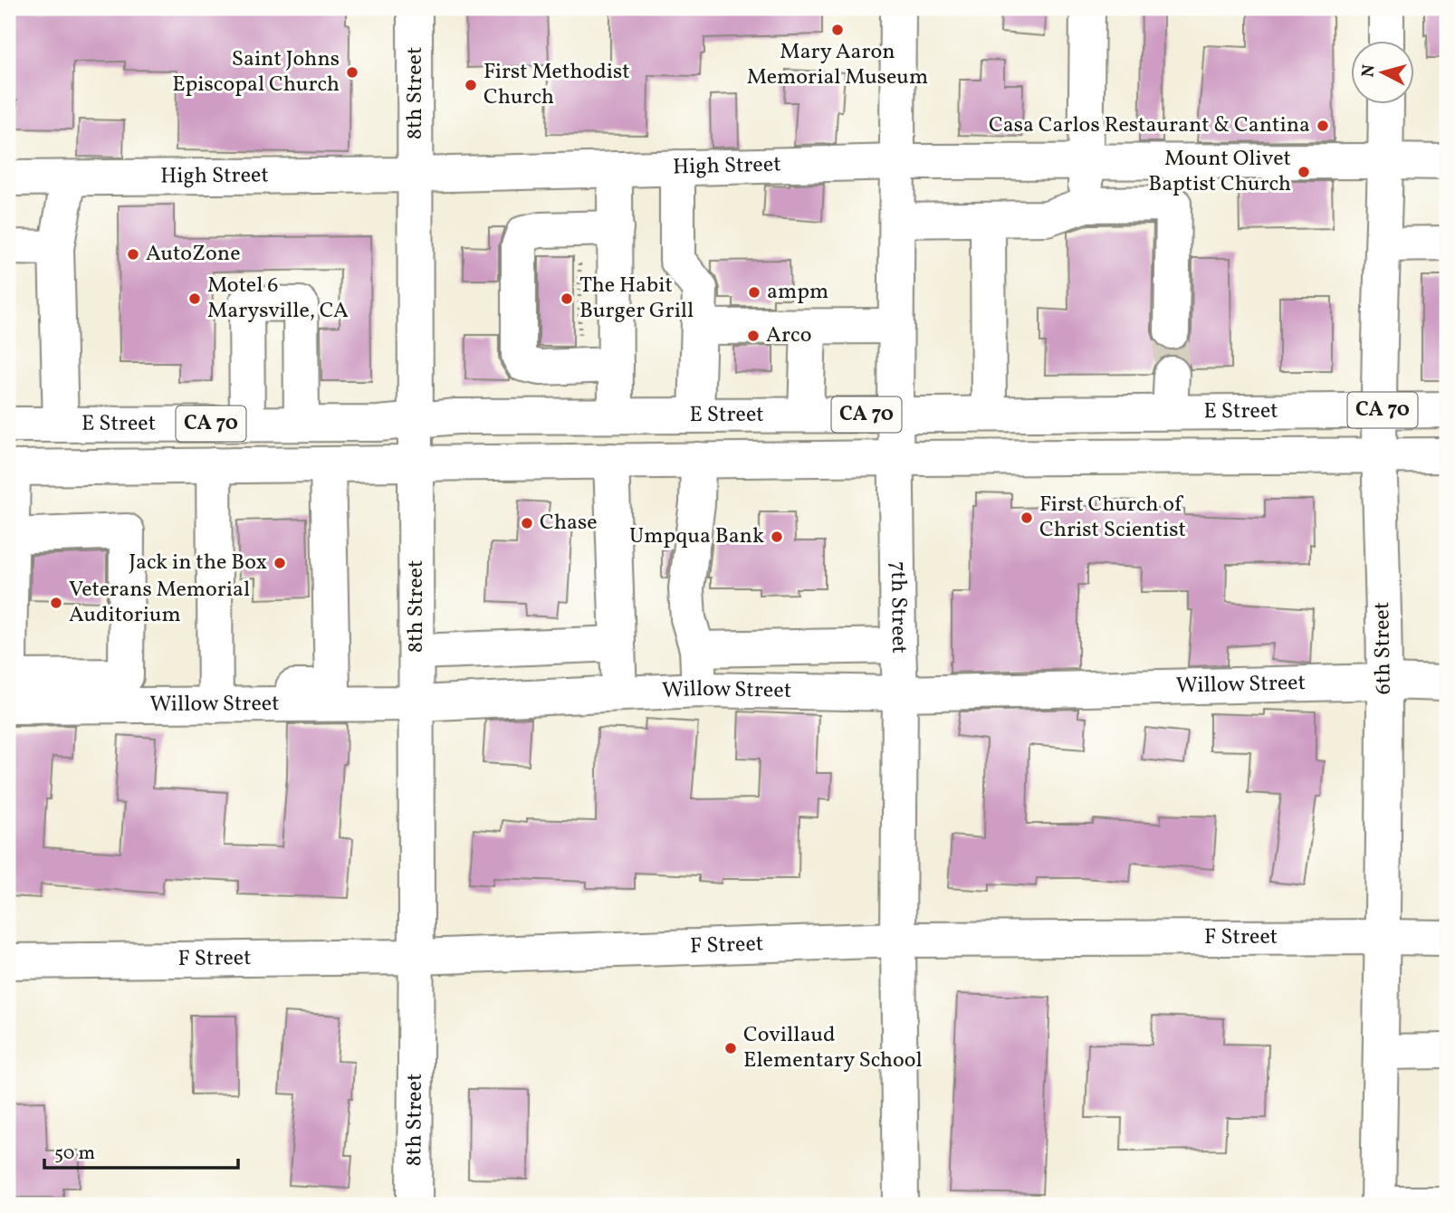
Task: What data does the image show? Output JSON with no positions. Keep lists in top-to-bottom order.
{
  "streets": {
    "main road": [
      "8th Street",
      "High Street",
      "CA 70",
      "E Street",
      "7th Street",
      "6th Street",
      "Willow Street",
      "F Street"
    ]
  },
  "crossings": [
    ["8th Street", "High Street"],
    ["8th Street", "E Street"],
    ["8th Street", "Willow Street"],
    ["8th Street", "F Street"],
    ["High Street", "7th Street"],
    ["High Street", "6th Street"],
    ["E Street", "7th Street"],
    ["E Street", "6th Street"],
    ["7th Street", "Willow Street"],
    ["7th Street", "F Street"],
    ["6th Street", "Willow Street"],
    ["6th Street", "F Street"]
  ],
  "places": [
    "Mary Aaron Memorial Museum",
    "Saint Johns Episcopal Church",
    "First Methodist Church",
    "Casa Carlos Restaurant & Cantina",
    "Mount Olivet Baptist Church",
    "AutoZone",
    "ampm",
    "Motel 6 Marysville, CA",
    "The Habit Burger Grill",
    "Arco",
    "First Church of Christ Scientist",
    "Chase",
    "Umpqua Bank",
    "Jack in the Box",
    "Veterans Memorial Auditorium",
    "Covillaud Elementary School"
  ],
  "scale_bar": "50 m",
  "north": "left"
}
